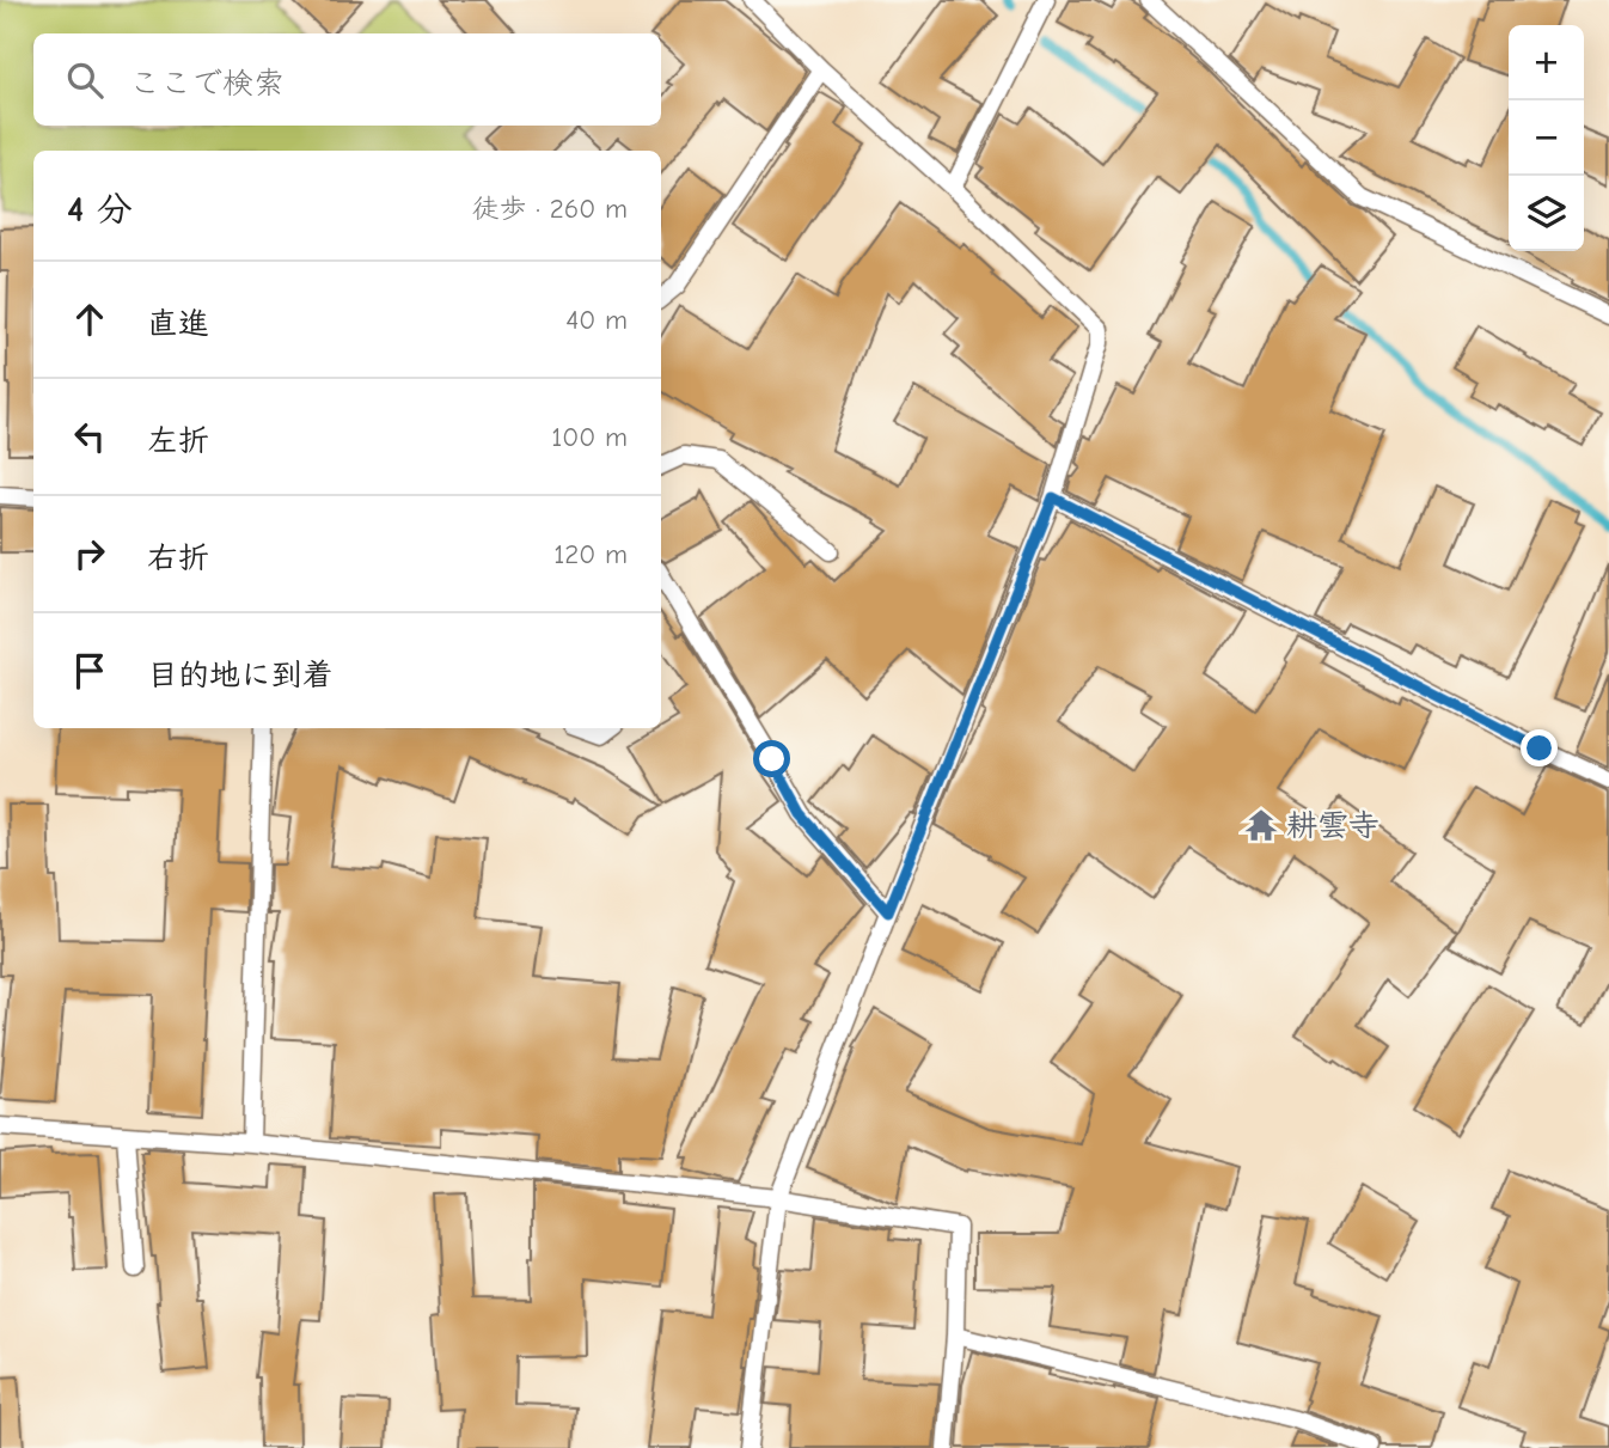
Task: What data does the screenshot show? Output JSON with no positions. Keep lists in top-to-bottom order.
{
  "places": {
    "temple": ["耕雲寺"]
  },
  "page": {
    "map_buttons": ["+", "−"],
    "search": "ここで検索",
    "heading": ["4 分", "徒歩 · 260 m"],
    "list": [
      ["直進", "40 m"],
      ["左折", "100 m"],
      ["右折", "120 m"],
      "目的地に到着"
    ]
  }
}
